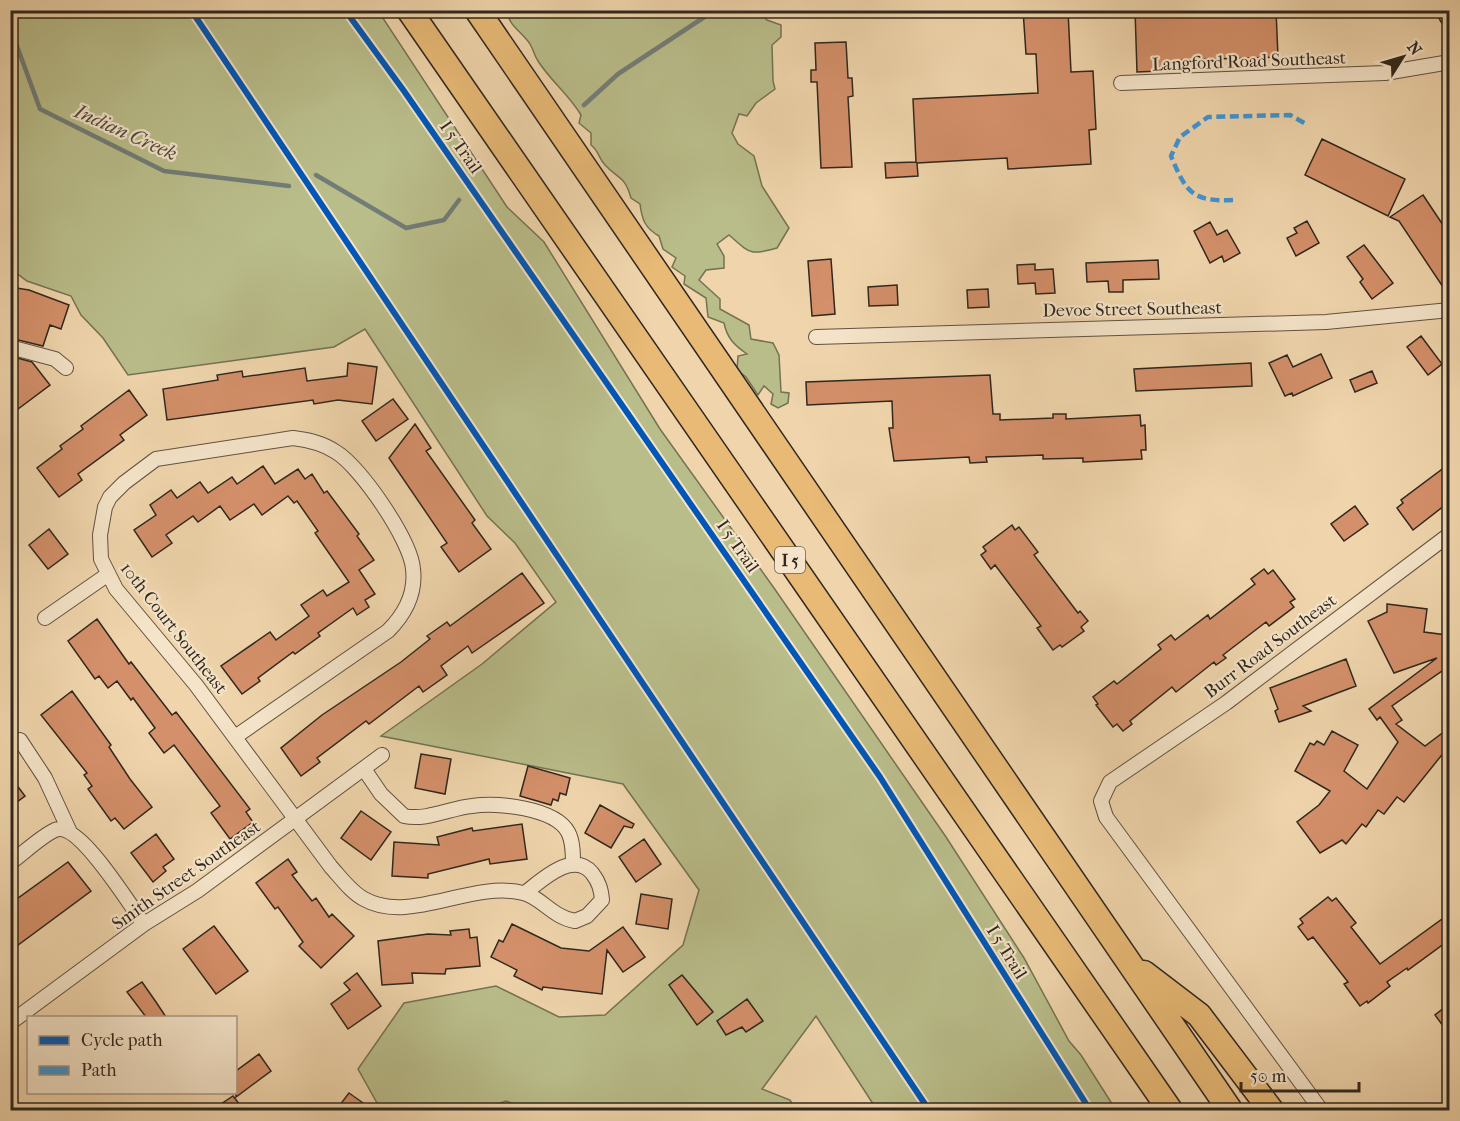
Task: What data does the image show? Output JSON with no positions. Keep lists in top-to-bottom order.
{
  "streets": {
    "highway": ["I 5"],
    "street": [
      "Langford Road Southeast",
      "Devoe Street Southeast",
      "10th Court Southeast",
      "Burr Road Southeast",
      "Smith Street Southeast"
    ],
    "cycle path": ["I 5 Trail"]
  },
  "crossings": [
    ["10th Court Southeast", "Smith Street Southeast"]
  ],
  "water": ["Indian Creek"],
  "legend": ["Cycle path", "Path"],
  "scale_bar": "50 m",
  "north": "top right"
}
